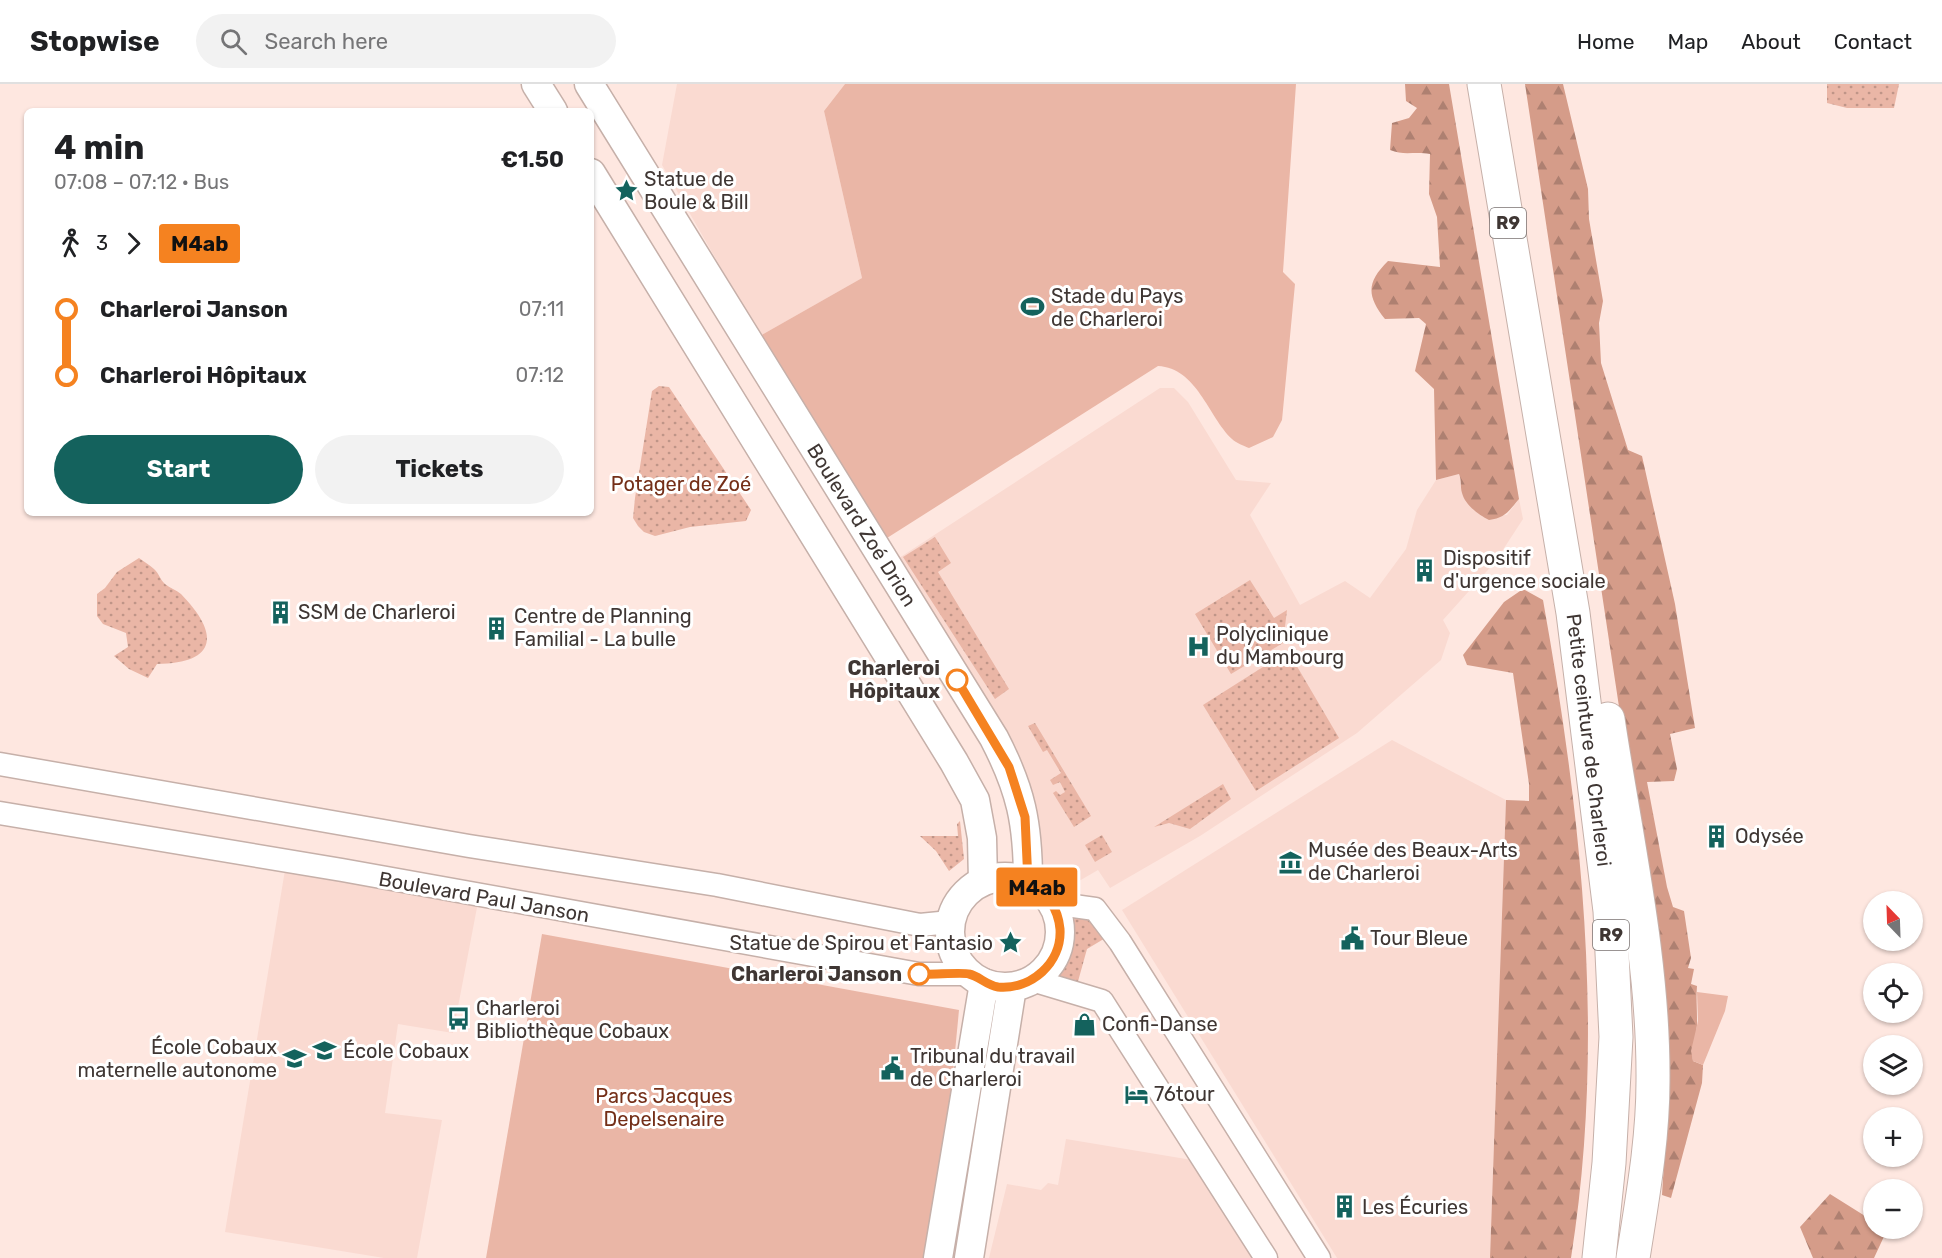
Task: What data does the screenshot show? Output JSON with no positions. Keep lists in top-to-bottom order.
{
  "streets": {
    "highway": ["R9", "Petite ceinture de Charleroi"],
    "main road": ["Boulevard Zoé Drion"],
    "street": ["Boulevard Paul Janson"]
  },
  "crossings": [
    ["Boulevard Zoé Drion", "Boulevard Paul Janson"]
  ],
  "parks": ["Potager de Zoé", "Parcs Jacques Depelsenaire"],
  "places": {
    "place": ["Statue de Boule & Bill", "Statue de Spirou et Fantasio"],
    "sports": ["Stade du Pays de Charleroi"],
    "building": [
      "Dispositif d'urgence sociale",
      "SSM de Charleroi",
      "Centre de Planning Familial - La bulle",
      "Odysée",
      "Les Écuries"
    ],
    "hospital": ["Polyclinique du Mambourg"],
    "other": ["Charleroi Hôpitaux", "Charleroi Janson"],
    "museum": ["Musée des Beaux-Arts de Charleroi"],
    "public building": ["Tour Bleue", "Tribunal du travail de Charleroi"],
    "bus stop": ["Charleroi Bibliothèque Cobaux"],
    "shop": ["Confi-Danse"],
    "school or university": ["École Cobaux", "École Cobaux maternelle autonome"],
    "hotel": ["76tour"]
  },
  "lines": ["bus line M4ab"],
  "north": "top left",
  "page": {
    "header": "Stopwise",
    "search": "Search here",
    "nav": [
      "Home",
      "Map",
      "About",
      "Contact"
    ],
    "on_map": "M4ab",
    "heading": ["4 min", "07:08 – 07:12 · Bus", "€1.50"],
    "legs": ["3", "M4ab"],
    "list": [
      {
        "name": "Charleroi Janson",
        "value": "07:11"
      },
      {
        "name": "Charleroi Hôpitaux",
        "value": "07:12"
      }
    ],
    "buttons": ["Start", "Tickets"],
    "map_buttons": ["+", "−"]
  }
}
